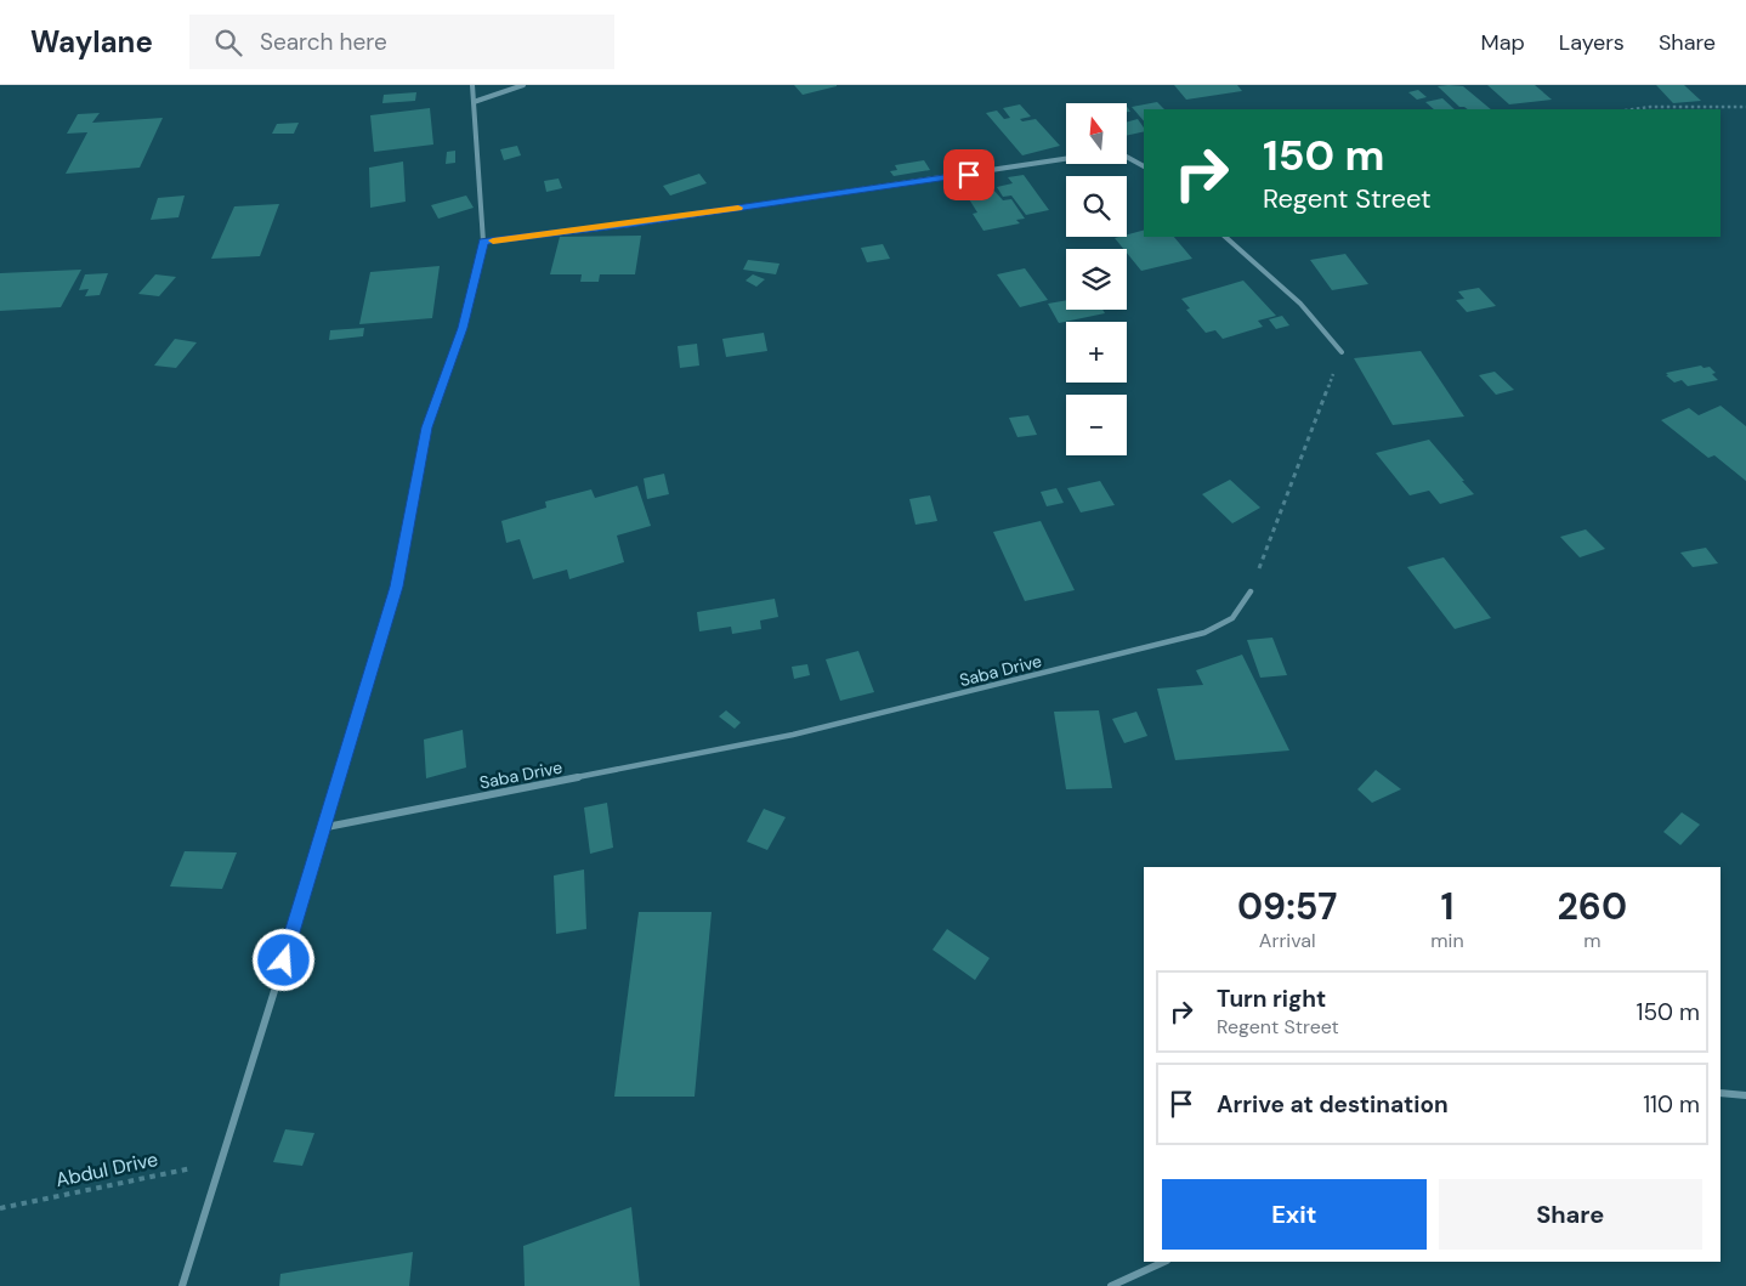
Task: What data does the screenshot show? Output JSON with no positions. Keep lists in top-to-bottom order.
{
  "streets": {
    "street": ["Saba Drive"],
    "path": ["Abdul Drive"]
  },
  "north": "top",
  "page": {
    "header": "Waylane",
    "search": "Search here",
    "nav": ["Map", "Layers", "Share"],
    "map_buttons": ["+", "−"],
    "turn": ["150 m", "Regent Street"],
    "eta": [
      "09:57",
      "Arrival",
      "1",
      "min",
      "260",
      "m"
    ],
    "list": [
      {
        "name": "Turn right",
        "note": "Regent Street",
        "value": "150 m"
      },
      {
        "name": "Arrive at destination",
        "value": "110 m"
      }
    ],
    "buttons": ["Exit", "Share"]
  }
}
